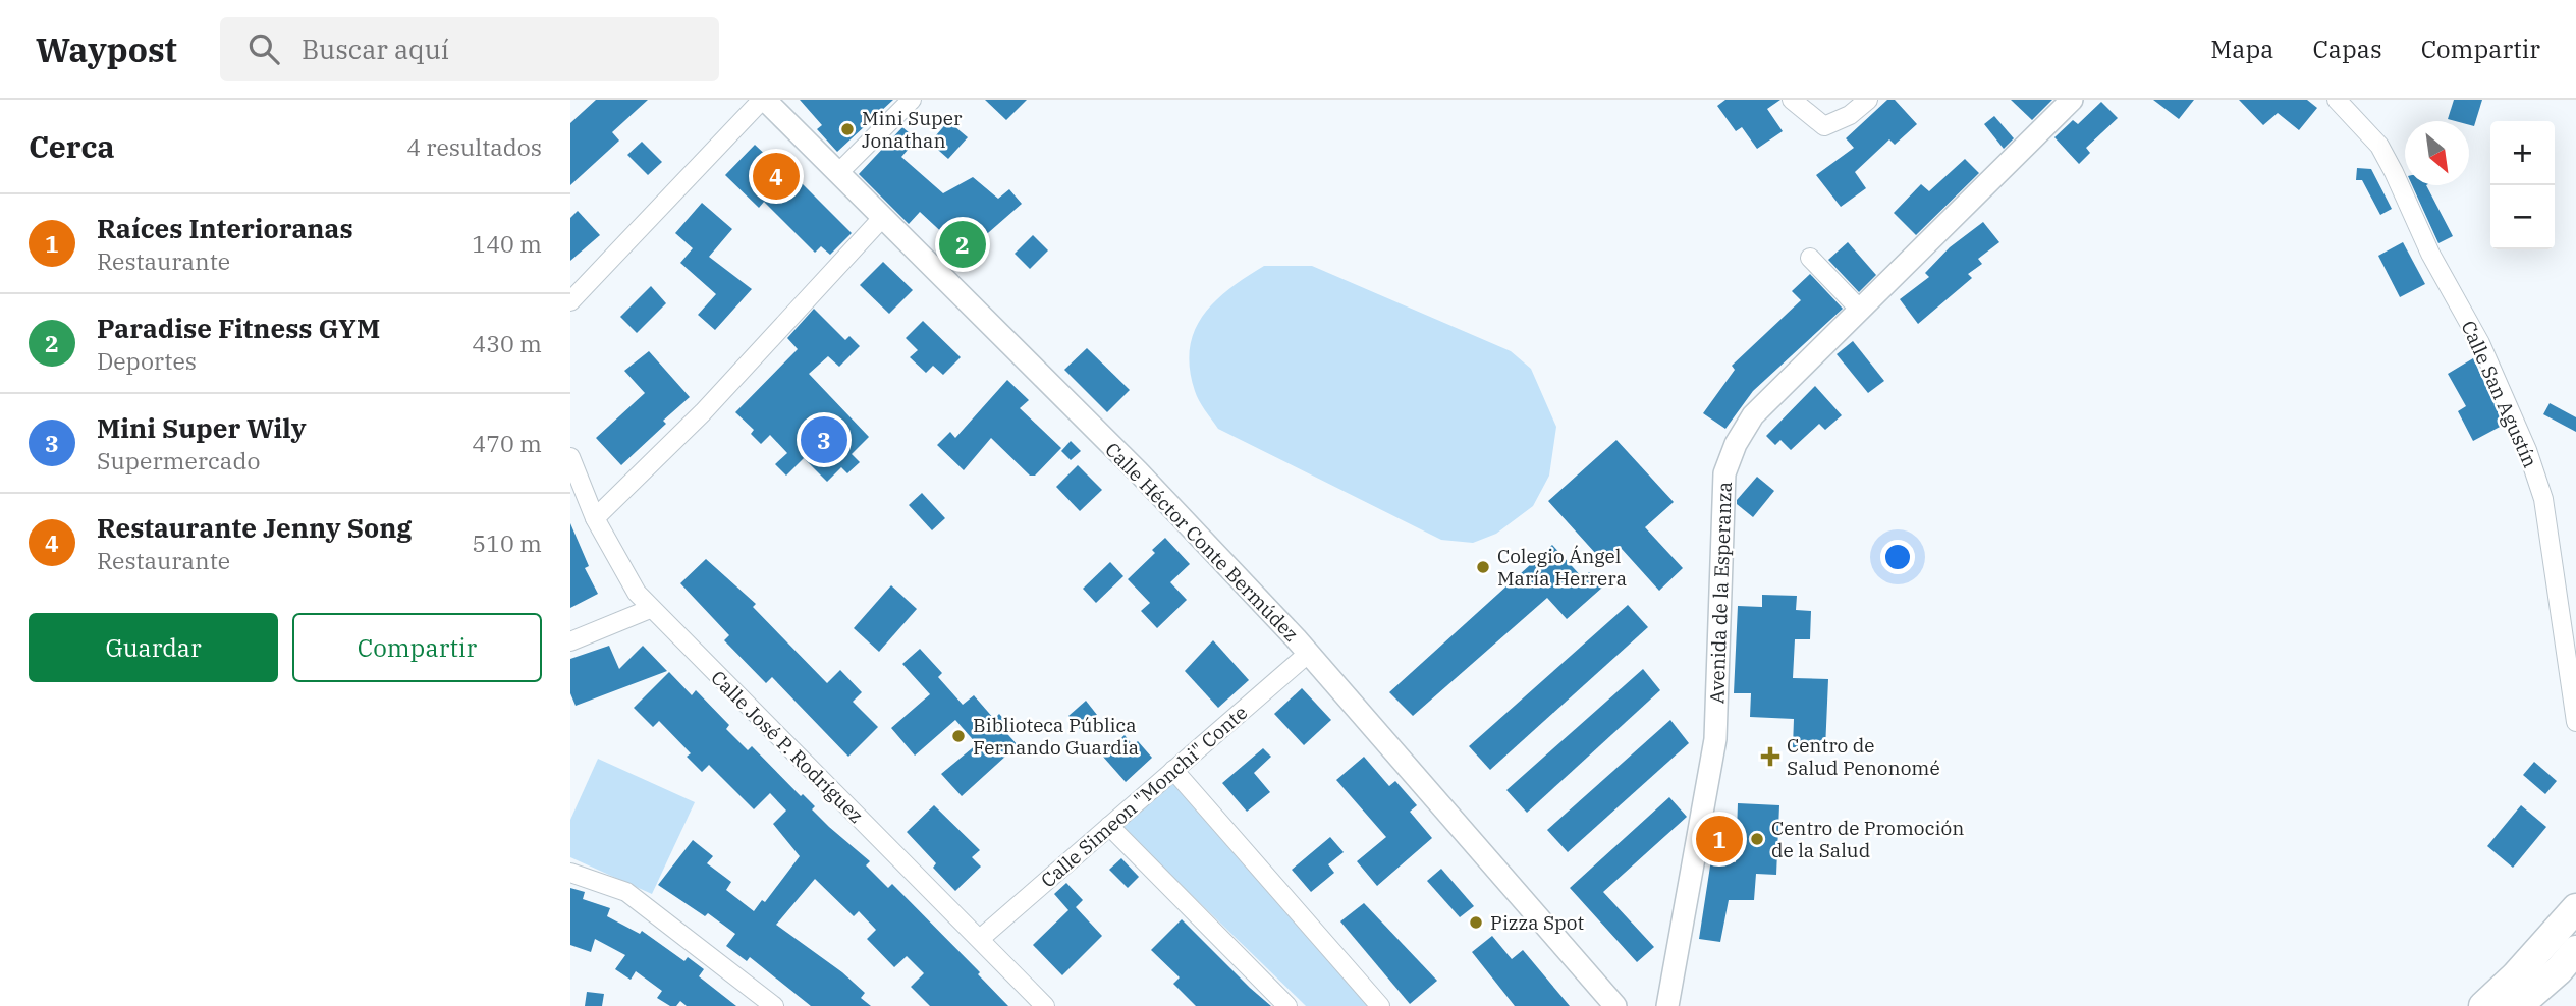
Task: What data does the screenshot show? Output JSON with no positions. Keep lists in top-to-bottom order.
{
  "streets": {
    "street": [
      "Calle San Agustín",
      "Calle Héctor Conte Bermúdez",
      "Avenida de la Esperanza",
      "Calle José P. Rodríguez",
      "Calle Simeon \"Monchi\" Conte"
    ]
  },
  "crossings": [
    ["Calle Héctor Conte Bermúdez", "Calle Simeon \"Monchi\" Conte"],
    ["Calle José P. Rodríguez", "Calle Simeon \"Monchi\" Conte"]
  ],
  "places": {
    "other": [
      "Mini Super Jonathan",
      "Colegio Ángel María Herrera",
      "Biblioteca Pública Fernando Guardia",
      "Centro de Promoción de la Salud",
      "Pizza Spot"
    ],
    "health": ["Centro de Salud Penonomé"]
  },
  "north": "bottom right",
  "page": {
    "header": "Waypost",
    "search": "Buscar aquí",
    "nav": ["Mapa", "Capas", "Compartir"],
    "heading": ["Cerca", "4 resultados"],
    "map_buttons": ["+", "−"],
    "pins": [
      "4",
      "2",
      "3",
      "1"
    ],
    "list": [
      {
        "mark": "1",
        "name": "Raíces Interioranas",
        "note": "Restaurante",
        "value": "140 m"
      },
      {
        "mark": "2",
        "name": "Paradise Fitness GYM",
        "note": "Deportes",
        "value": "430 m"
      },
      {
        "mark": "3",
        "name": "Mini Super Wily",
        "note": "Supermercado",
        "value": "470 m"
      },
      {
        "mark": "4",
        "name": "Restaurante Jenny Song",
        "note": "Restaurante",
        "value": "510 m"
      }
    ],
    "buttons": ["Guardar", "Compartir"]
  }
}
